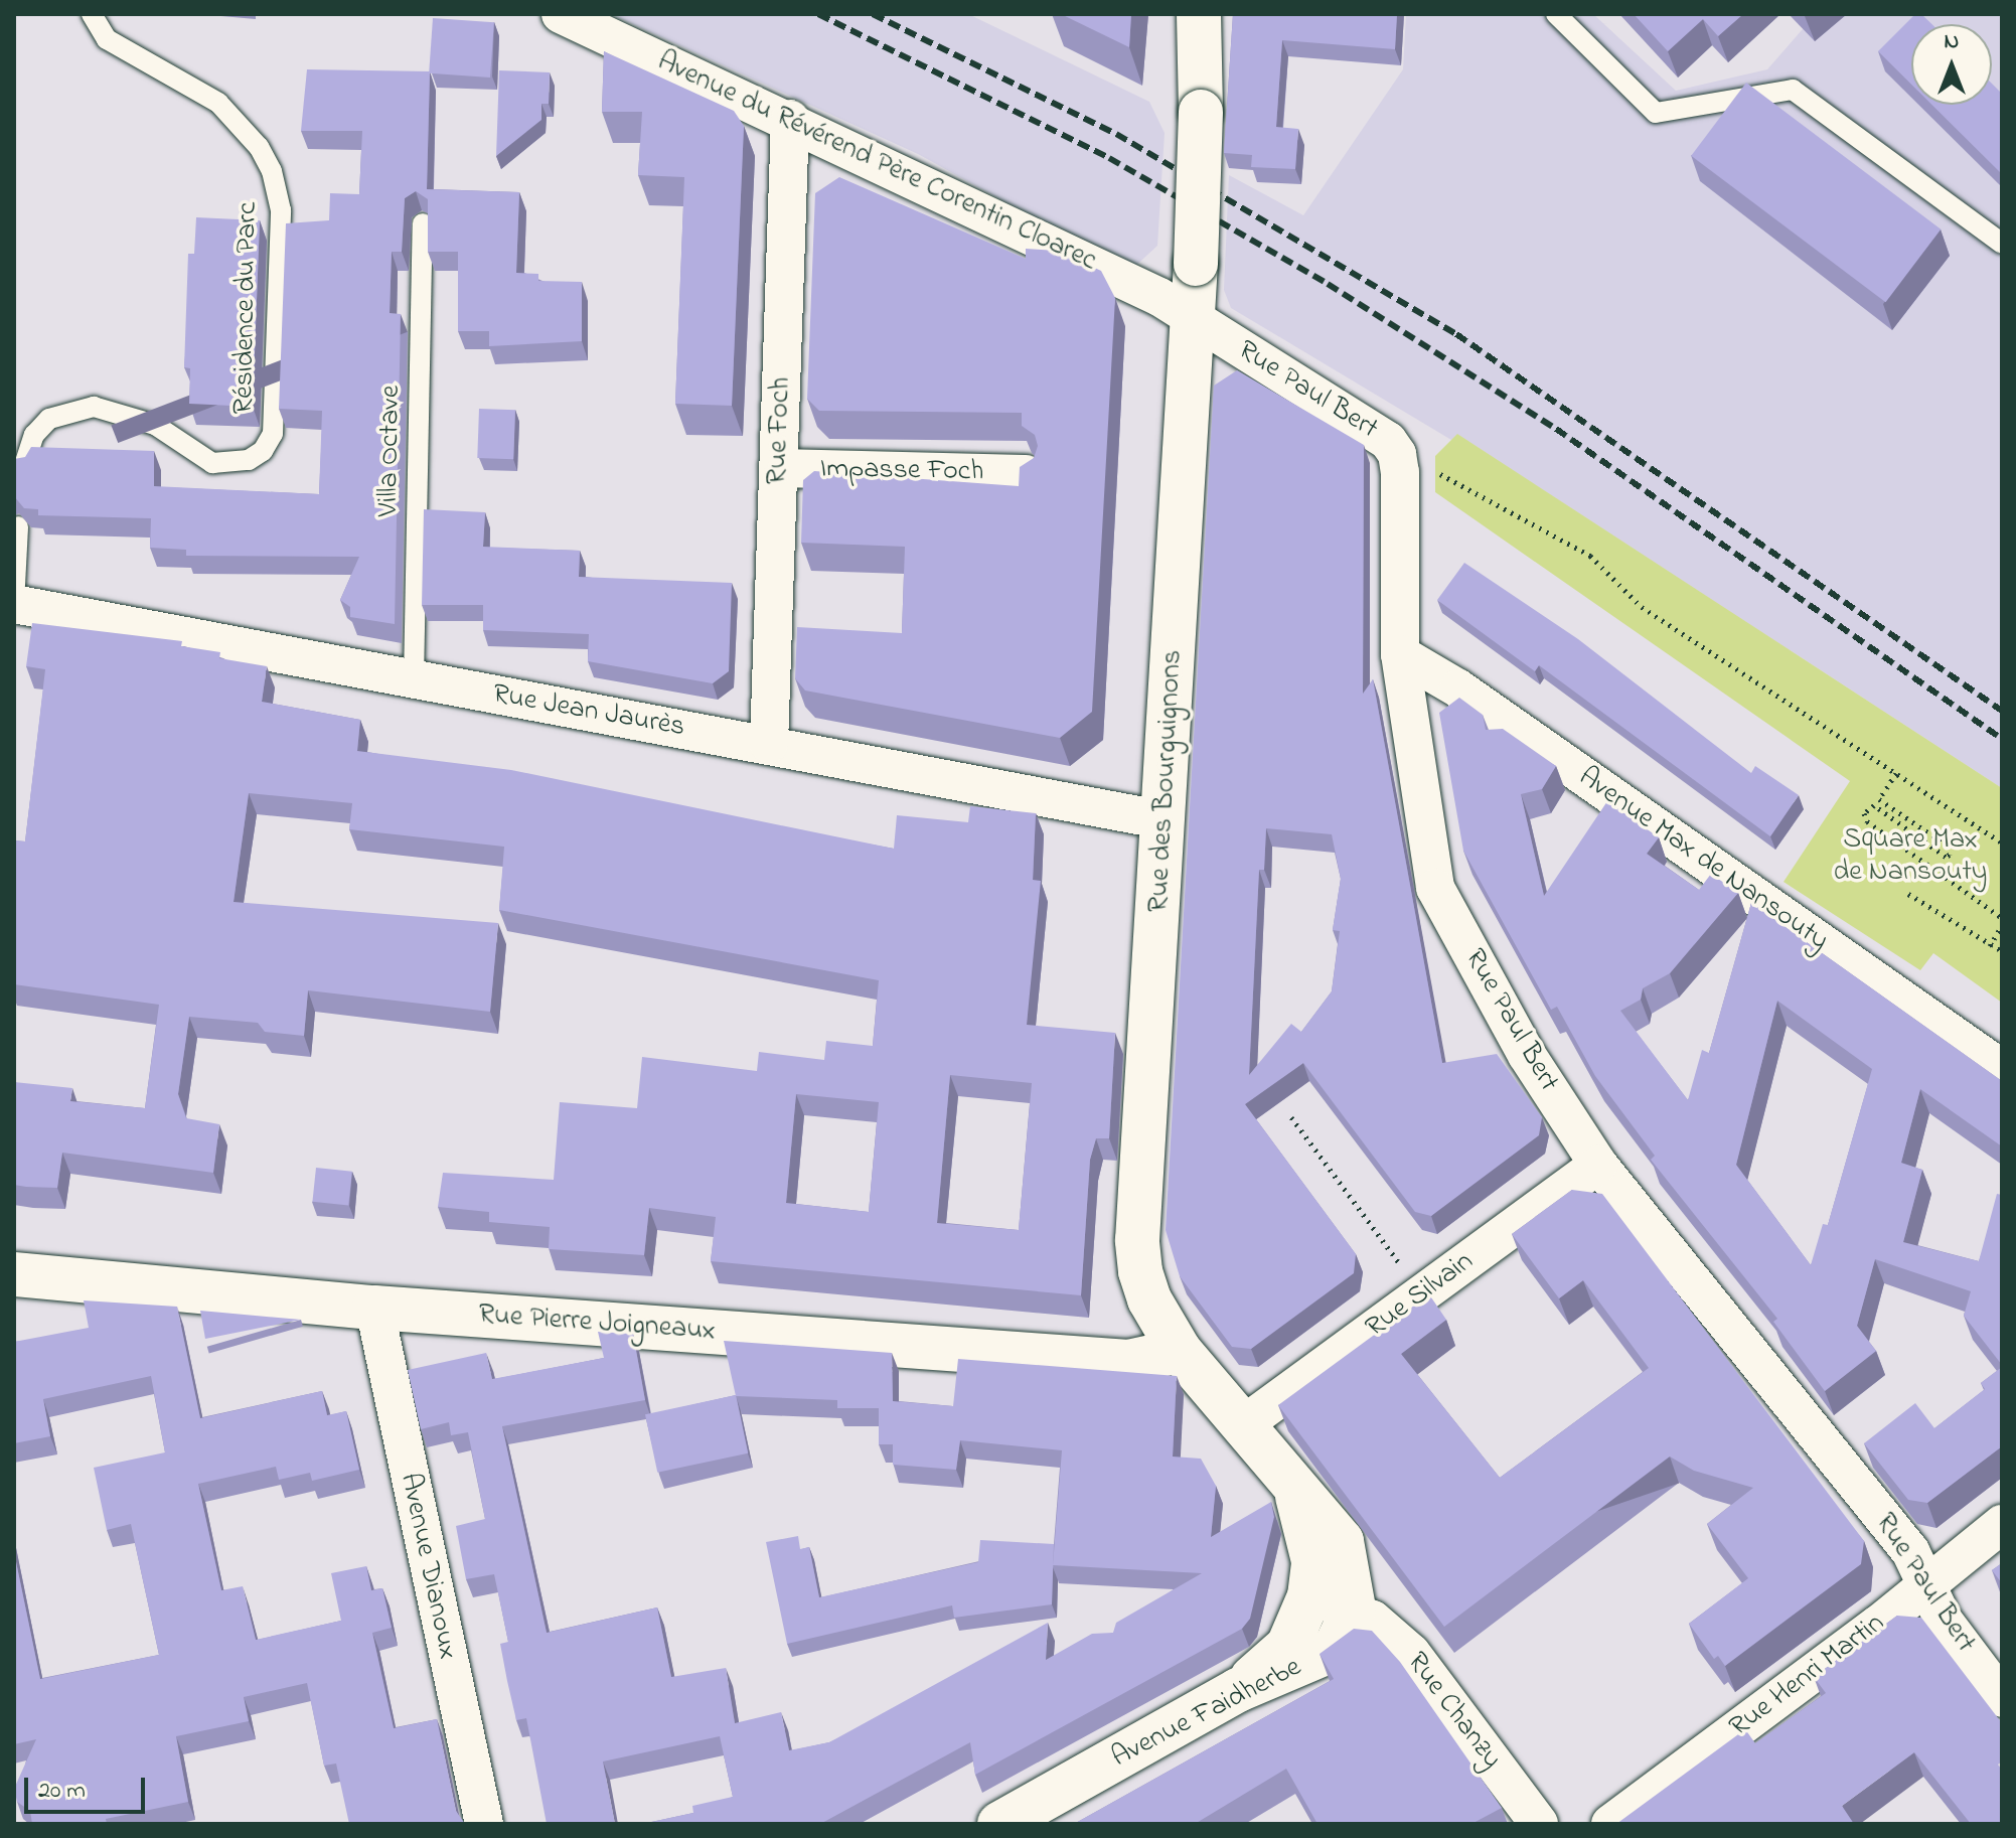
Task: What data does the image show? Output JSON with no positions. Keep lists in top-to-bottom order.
{
  "streets": {
    "main road": ["Rue des Bourguignons", "Rue Pierre Joigneaux", "Avenue Faidherbe"],
    "street": [
      "Avenue du Révérend Père Corentin Cloarec",
      "Rue Paul Bert",
      "Rue Foch",
      "Impasse Foch",
      "Rue Jean Jaurès",
      "Avenue Max de Nansouty",
      "Rue Silvain",
      "Avenue Dianoux",
      "Rue Henri Martin",
      "Rue Chanzy"
    ],
    "lane": ["Résidence du Parc", "Villa Octave"]
  },
  "crossings": [
    ["Avenue du Révérend Père Corentin Cloarec", "Rue Paul Bert"],
    ["Avenue du Révérend Père Corentin Cloarec", "Rue Foch"],
    ["Avenue du Révérend Père Corentin Cloarec", "Rue des Bourguignons"],
    ["Rue Paul Bert", "Rue des Bourguignons"],
    ["Rue Paul Bert", "Avenue Max de Nansouty"],
    ["Rue Paul Bert", "Rue Silvain"],
    ["Rue Paul Bert", "Rue Henri Martin"],
    ["Rue Foch", "Impasse Foch"],
    ["Rue Foch", "Rue Jean Jaurès"],
    ["Villa Octave", "Rue Jean Jaurès"],
    ["Rue Jean Jaurès", "Rue des Bourguignons"],
    ["Rue des Bourguignons", "Rue Silvain"],
    ["Rue des Bourguignons", "Rue Pierre Joigneaux"],
    ["Rue des Bourguignons", "Rue Chanzy"],
    ["Rue des Bourguignons", "Avenue Faidherbe"],
    ["Rue Pierre Joigneaux", "Avenue Dianoux"],
    ["Rue Chanzy", "Avenue Faidherbe"]
  ],
  "parks": ["Square Max de Nansouty"],
  "scale_bar": "20 m",
  "north": "top"
}
